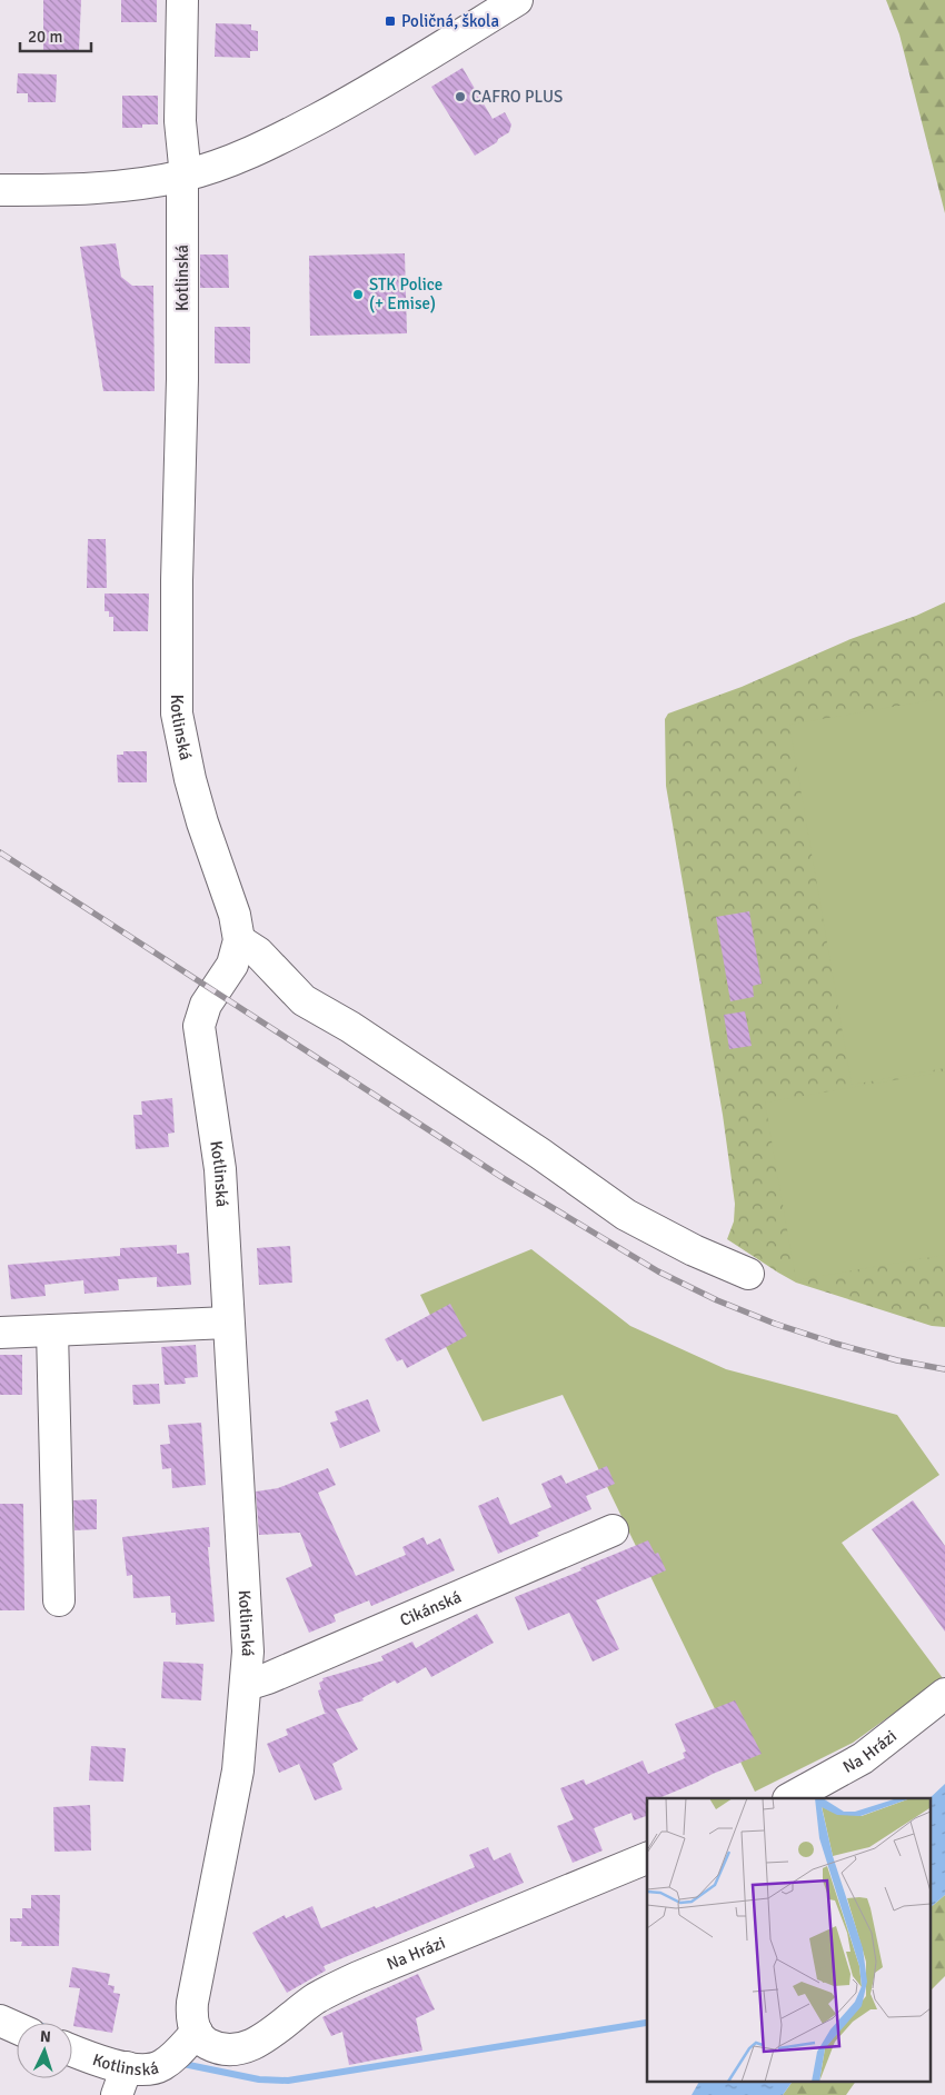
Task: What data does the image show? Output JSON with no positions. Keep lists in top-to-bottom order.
{
  "streets": {
    "street": ["Kotlinská", "Cikánská", "Na Hrázi"]
  },
  "crossings": [
    ["Kotlinská", "Cikánská"],
    ["Kotlinská", "Na Hrázi"]
  ],
  "places": {
    "transit": ["Poličná, škola"],
    "other": ["CAFRO PLUS", "STK Police (+ Emise)"]
  },
  "scale_bar": "20 m",
  "north": "top"
}
